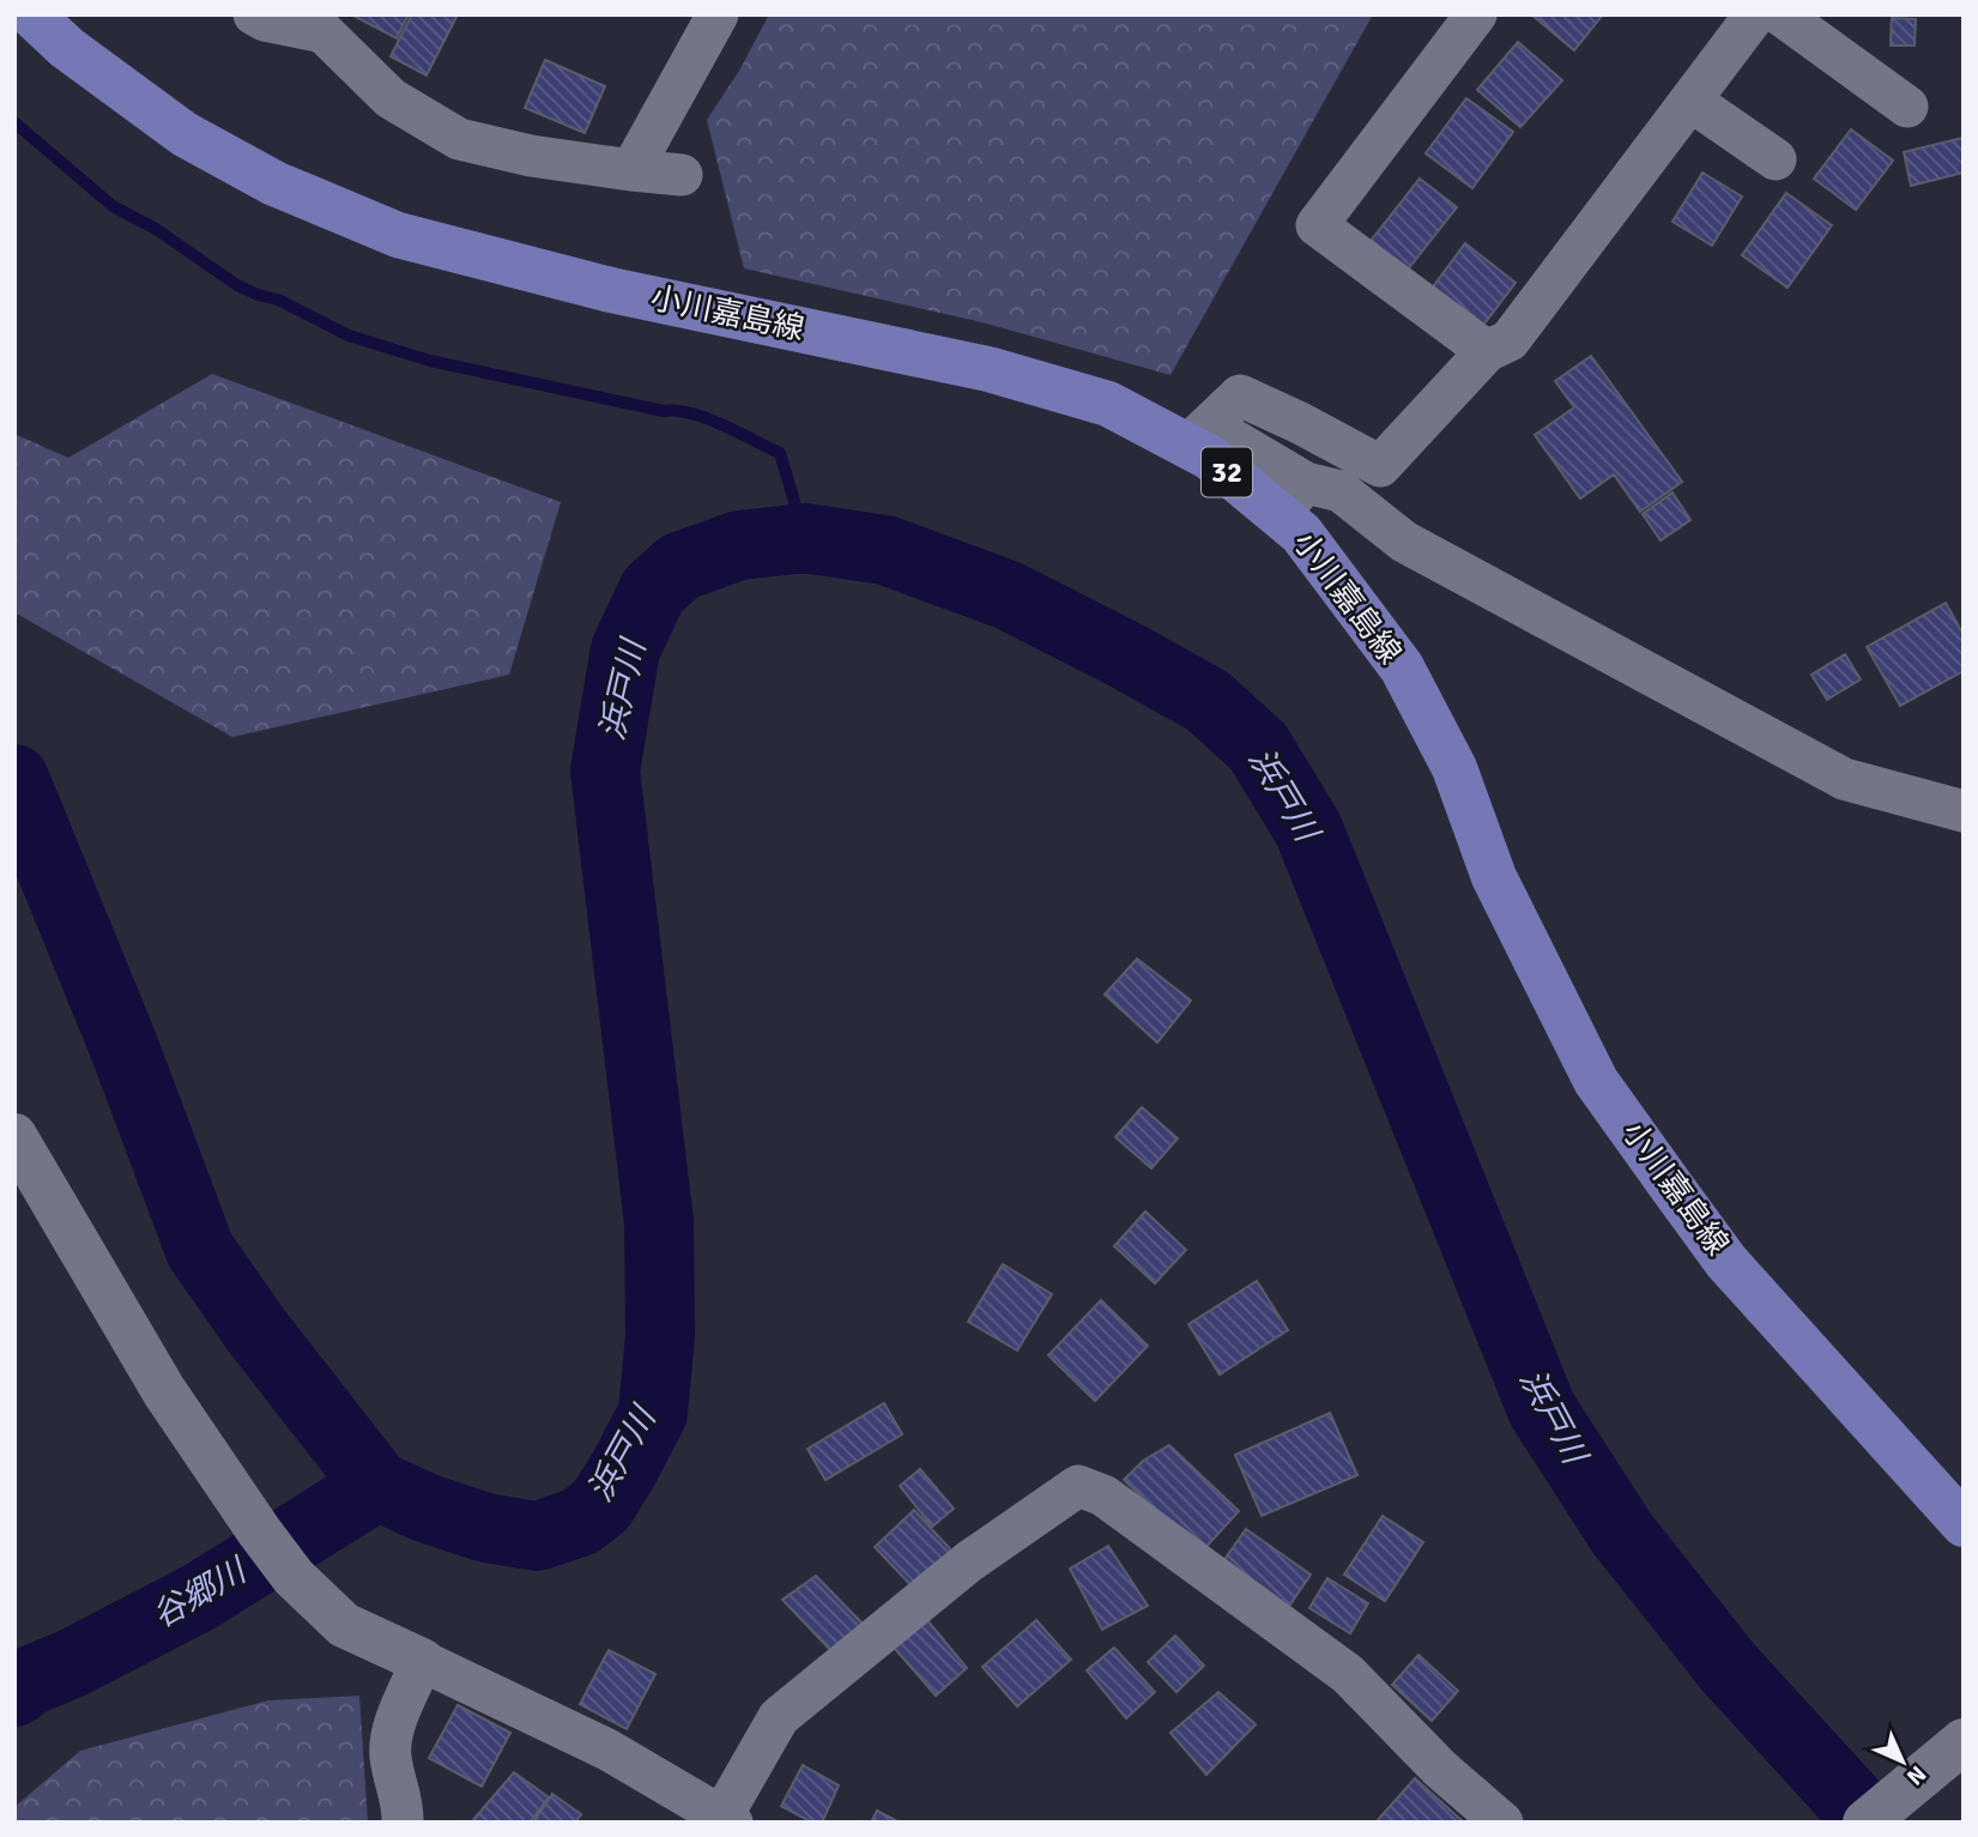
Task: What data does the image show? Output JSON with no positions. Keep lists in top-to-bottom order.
{
  "streets": {
    "main road": ["小川嘉島線", "32"]
  },
  "water": ["浜戸川", "谷郷川"],
  "north": "bottom right"
}
